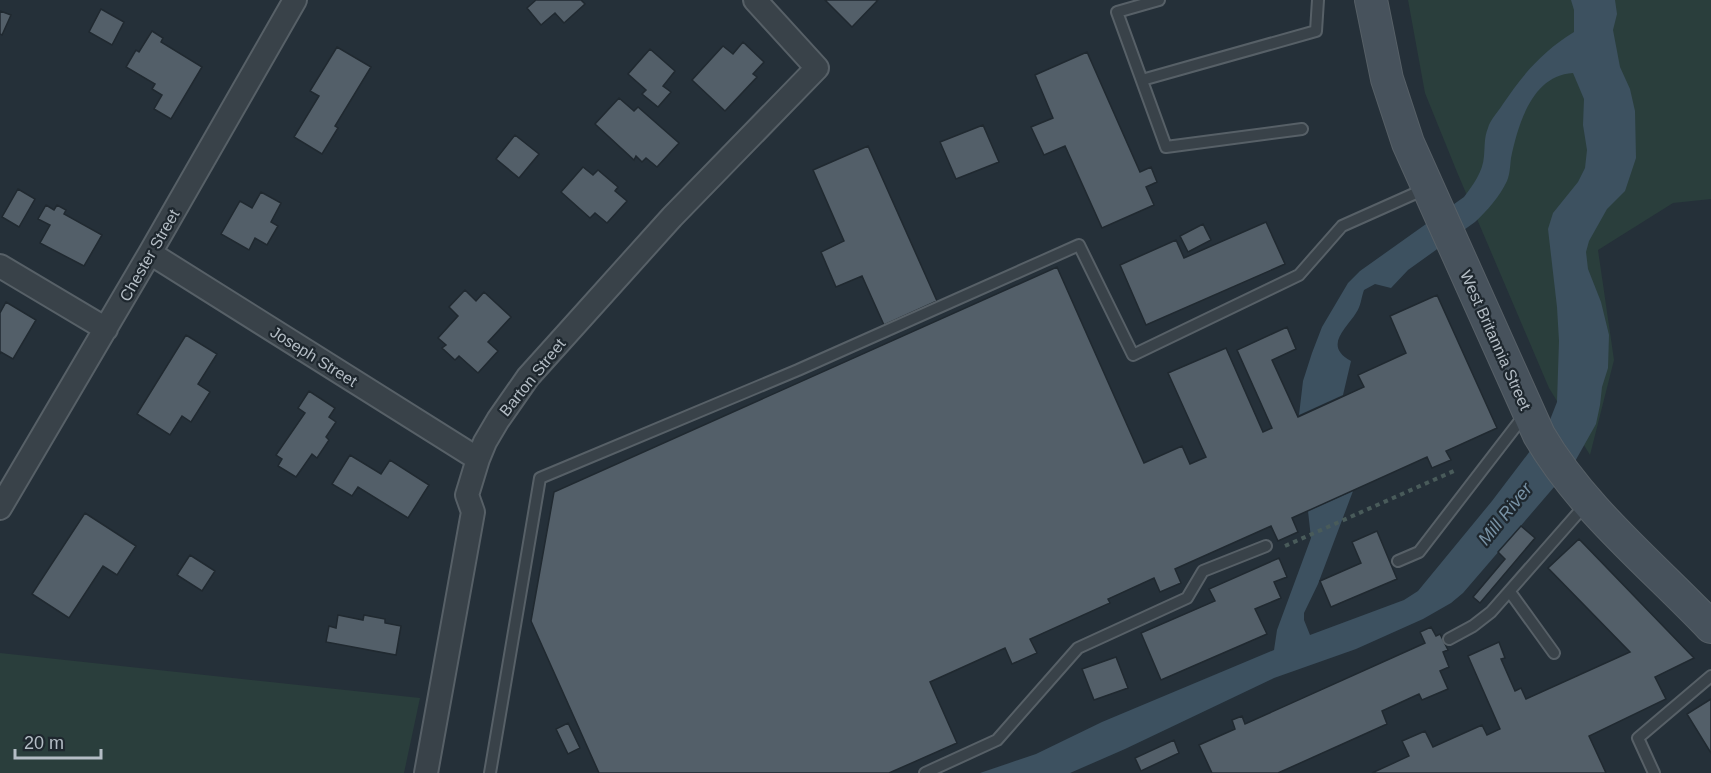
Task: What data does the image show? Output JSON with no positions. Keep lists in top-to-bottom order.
{
  "streets": {
    "street": [
      "Chester Street",
      "West Britannia Street",
      "Joseph Street",
      "Barton Street"
    ]
  },
  "crossings": [
    ["Chester Street", "Joseph Street"],
    ["Joseph Street", "Barton Street"]
  ],
  "water": ["Mill River"],
  "scale_bar": "20 m"
}
